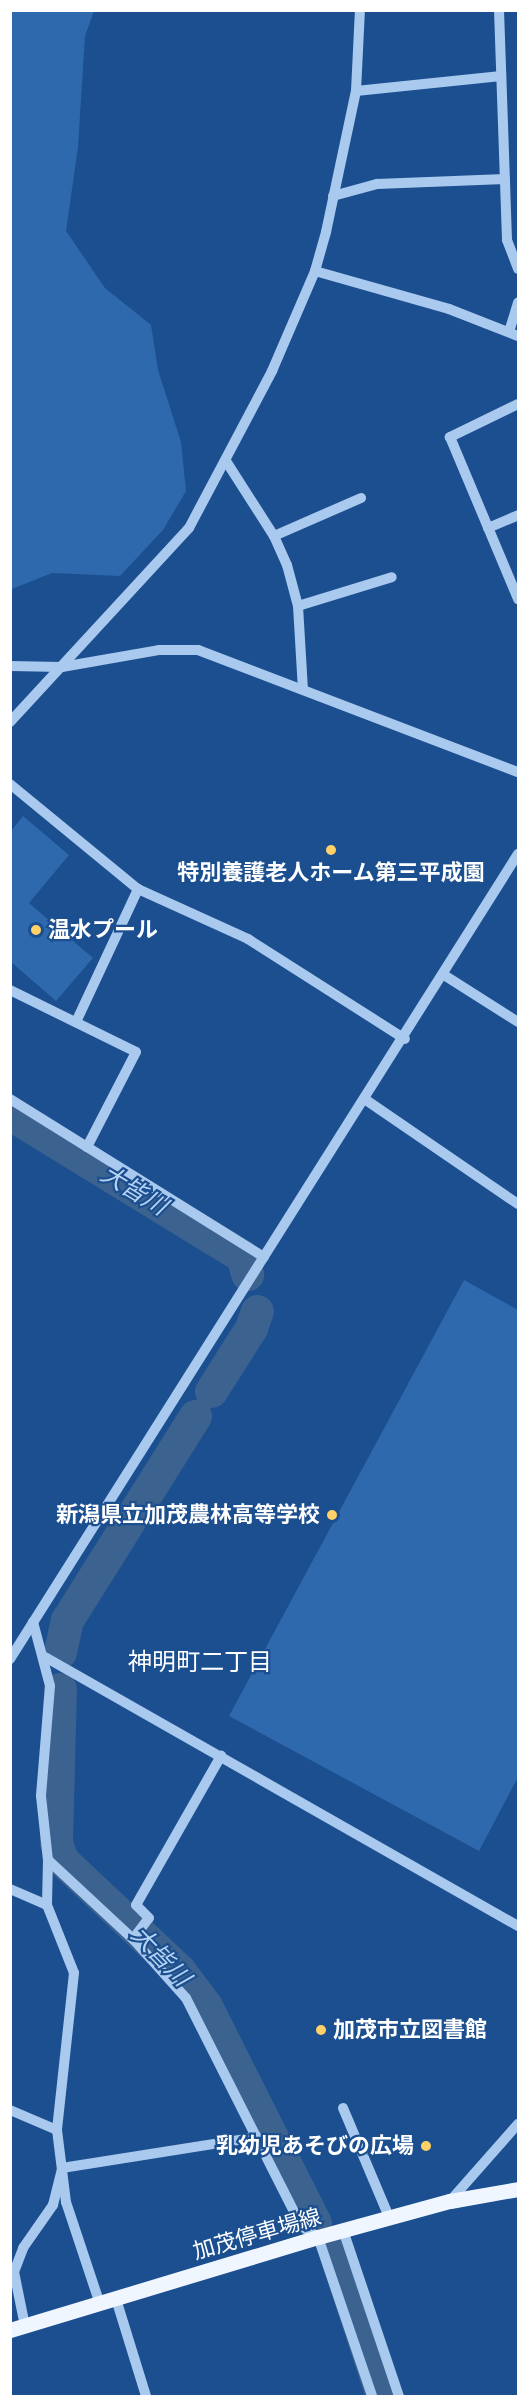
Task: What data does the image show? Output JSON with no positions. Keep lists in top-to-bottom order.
{
  "streets": {
    "main road": ["加茂停車場線"]
  },
  "districts": ["神明町二丁目"],
  "water": ["大皆川"],
  "places": [
    "特別養護老人ホーム第三平成園",
    "温水プール",
    "新潟県立加茂農林高等学校",
    "加茂市立図書館",
    "乳幼児あそびの広場"
  ]
}
